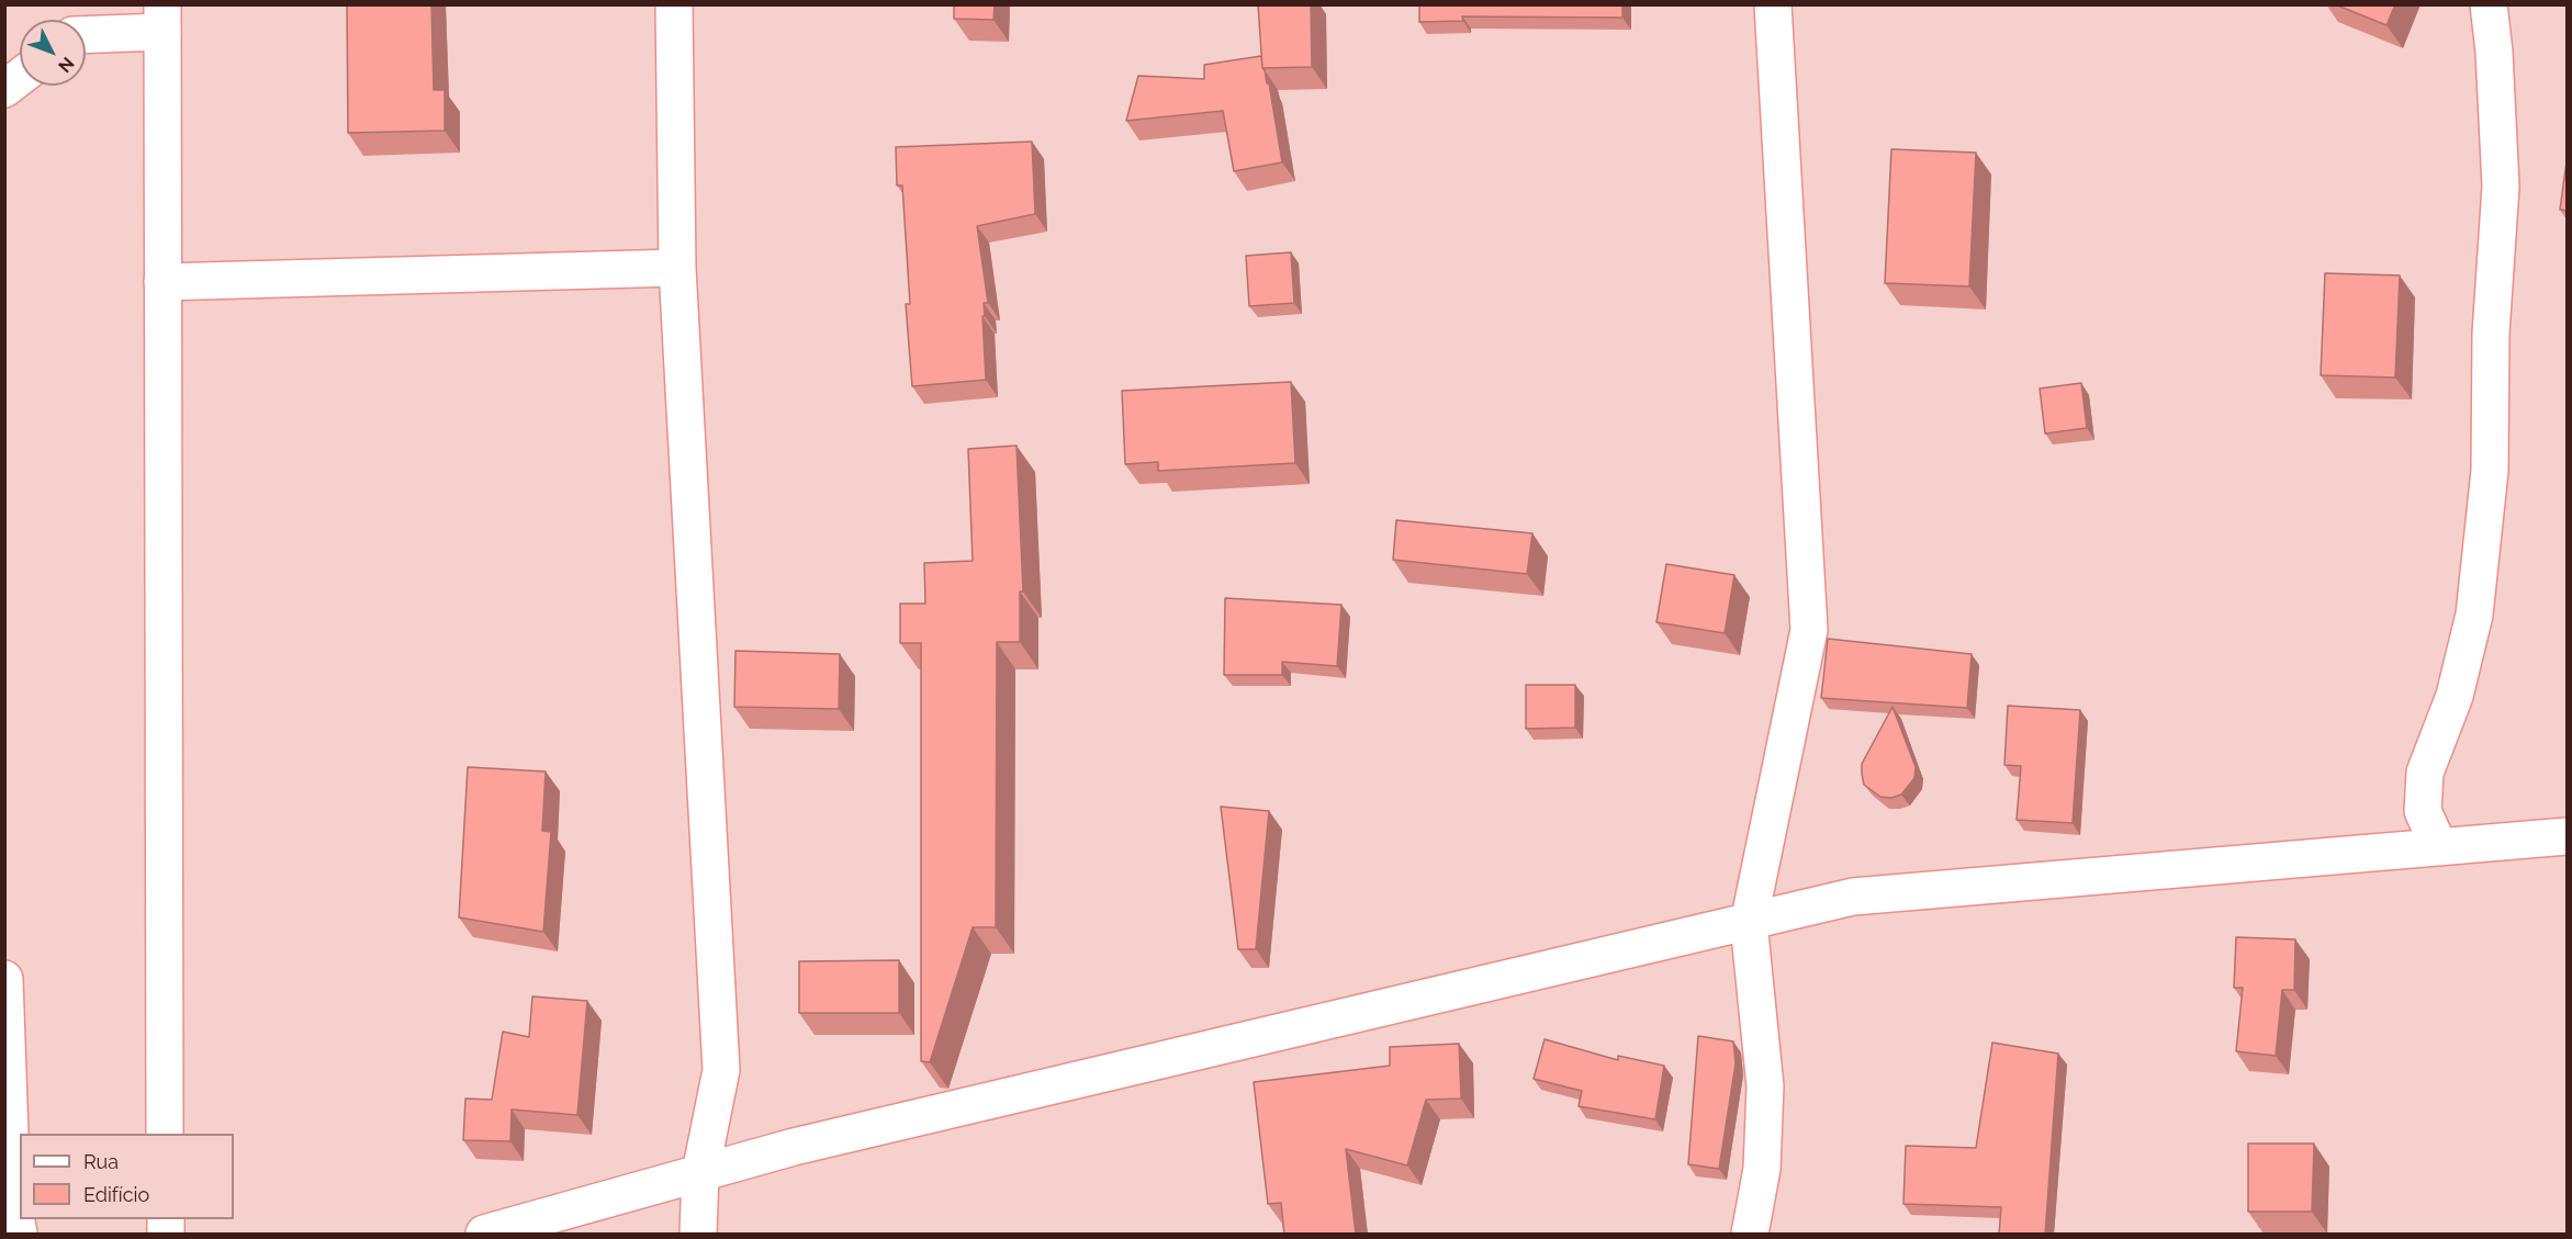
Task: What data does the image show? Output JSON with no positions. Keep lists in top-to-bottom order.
{
  "legend": ["Rua", "Edifício"],
  "north": "bottom right"
}
